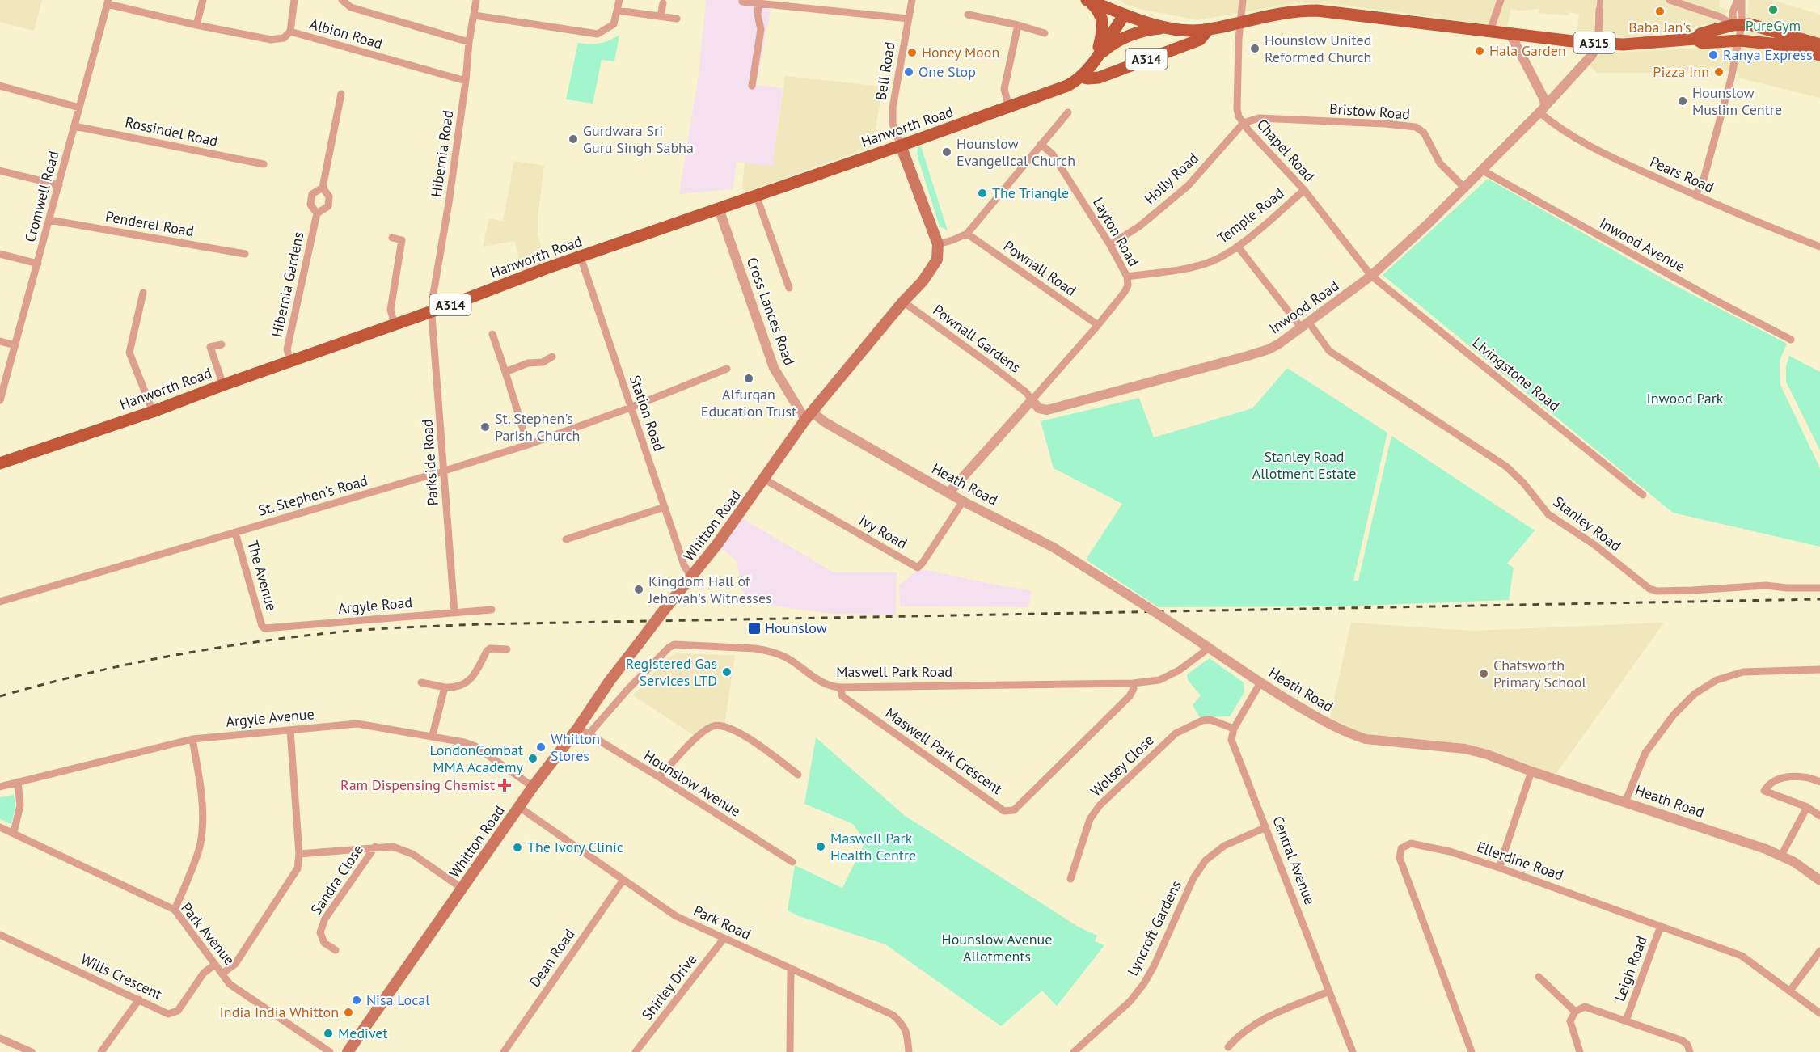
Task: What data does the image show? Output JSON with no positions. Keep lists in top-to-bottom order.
{
  "streets": {
    "main road": [
      "A315",
      "A314",
      "Hanworth Road",
      "Whitton Road"
    ],
    "street": [
      "Albion Road",
      "Bell Road",
      "Bristow Road",
      "Rossindel Road",
      "Chapel Road",
      "Hibernia Road",
      "Pears Road",
      "Holly Road",
      "Cromwell Road",
      "Temple Road",
      "Penderel Road",
      "Layton Road",
      "Inwood Avenue",
      "Pownall Road",
      "Hibernia Gardens",
      "Inwood Road",
      "Cross Lances Road",
      "Pownall Gardens",
      "Livingstone Road",
      "Station Road",
      "Parkside Road",
      "Heath Road",
      "St. Stephen's Road",
      "Stanley Road",
      "Ivy Road",
      "The Avenue",
      "Argyle Road",
      "Maswell Park Road",
      "Argyle Avenue",
      "Maswell Park Crescent",
      "Wolsey Close",
      "Hounslow Avenue",
      "Central Avenue",
      "Ellerdine Road",
      "Sandra Close",
      "Park Road",
      "Lyncroft Gardens",
      "Park Avenue",
      "Dean Road",
      "Leigh Road",
      "Wills Crescent",
      "Shirley Drive"
    ]
  },
  "crossings": [
    ["Albion Road", "Hibernia Road"],
    ["Albion Road", "Cromwell Road"],
    ["A315", "Hanworth Road"],
    ["Bell Road", "Hanworth Road"],
    ["Bristow Road", "Chapel Road"],
    ["Bristow Road", "Holly Road"],
    ["Bristow Road", "Inwood Road"],
    ["Hanworth Road", "Chapel Road"],
    ["Hanworth Road", "Hibernia Road"],
    ["Hanworth Road", "Hibernia Gardens"],
    ["Hanworth Road", "Inwood Road"],
    ["Hanworth Road", "Cross Lances Road"],
    ["Hanworth Road", "Station Road"],
    ["Hanworth Road", "Parkside Road"],
    ["Rossindel Road", "Cromwell Road"],
    ["Chapel Road", "Holly Road"],
    ["Chapel Road", "Temple Road"],
    ["Chapel Road", "Inwood Road"],
    ["Chapel Road", "Livingstone Road"],
    ["Hibernia Road", "Parkside Road"],
    ["Pears Road", "Inwood Road"],
    ["Holly Road", "Layton Road"],
    ["Cromwell Road", "Penderel Road"],
    ["Temple Road", "Layton Road"],
    ["Temple Road", "Stanley Road"],
    ["Layton Road", "Pownall Road"],
    ["Layton Road", "Inwood Road"],
    ["Layton Road", "Pownall Gardens"],
    ["Inwood Avenue", "Inwood Road"],
    ["Inwood Road", "Pownall Gardens"],
    ["Inwood Road", "Livingstone Road"],
    ["Inwood Road", "Stanley Road"],
    ["Cross Lances Road", "Heath Road"],
    ["Cross Lances Road", "Whitton Road"],
    ["Pownall Gardens", "Whitton Road"],
    ["Station Road", "St. Stephen's Road"],
    ["Station Road", "Whitton Road"],
    ["Parkside Road", "St. Stephen's Road"],
    ["Parkside Road", "Argyle Road"],
    ["Heath Road", "Whitton Road"],
    ["Heath Road", "Ivy Road"],
    ["Heath Road", "Maswell Park Road"],
    ["St. Stephen's Road", "The Avenue"],
    ["Whitton Road", "Ivy Road"],
    ["Whitton Road", "Argyle Avenue"],
    ["Whitton Road", "Hounslow Avenue"],
    ["Whitton Road", "Park Road"],
    ["The Avenue", "Argyle Road"],
    ["Maswell Park Road", "Maswell Park Crescent"],
    ["Maswell Park Road", "Hounslow Avenue"],
    ["Wolsey Close", "Central Avenue"],
    ["Central Avenue", "Lyncroft Gardens"],
    ["Ellerdine Road", "Leigh Road"],
    ["Park Road", "Dean Road"],
    ["Park Road", "Shirley Drive"],
    ["Park Avenue", "Wills Crescent"]
  ],
  "parks": ["Inwood Park", "Stanley Road Allotment Estate", "Hounslow Avenue Allotments"],
  "places": {
    "other": [
      "PureGym",
      "Baba Jan's",
      "Hounslow United Reformed Church",
      "Hala Garden",
      "Honey Moon",
      "Ranya Express",
      "One Stop",
      "Pizza Inn",
      "Hounslow Muslim Centre",
      "Gurdwara Sri Guru Singh Sabha",
      "Hounslow Evangelical Church",
      "The Triangle",
      "Alfurqan Education Trust",
      "St. Stephen's Parish Church",
      "Kingdom Hall of Jehovah's Witnesses",
      "Registered Gas Services LTD",
      "Chatsworth Primary School",
      "Whitton Stores",
      "LondonCombat MMA Academy",
      "Maswell Park Health Centre",
      "The Ivory Clinic",
      "Nisa Local",
      "India India Whitton",
      "Medivet"
    ],
    "transit": ["Hounslow"],
    "health": ["Ram Dispensing Chemist"]
  }
}
